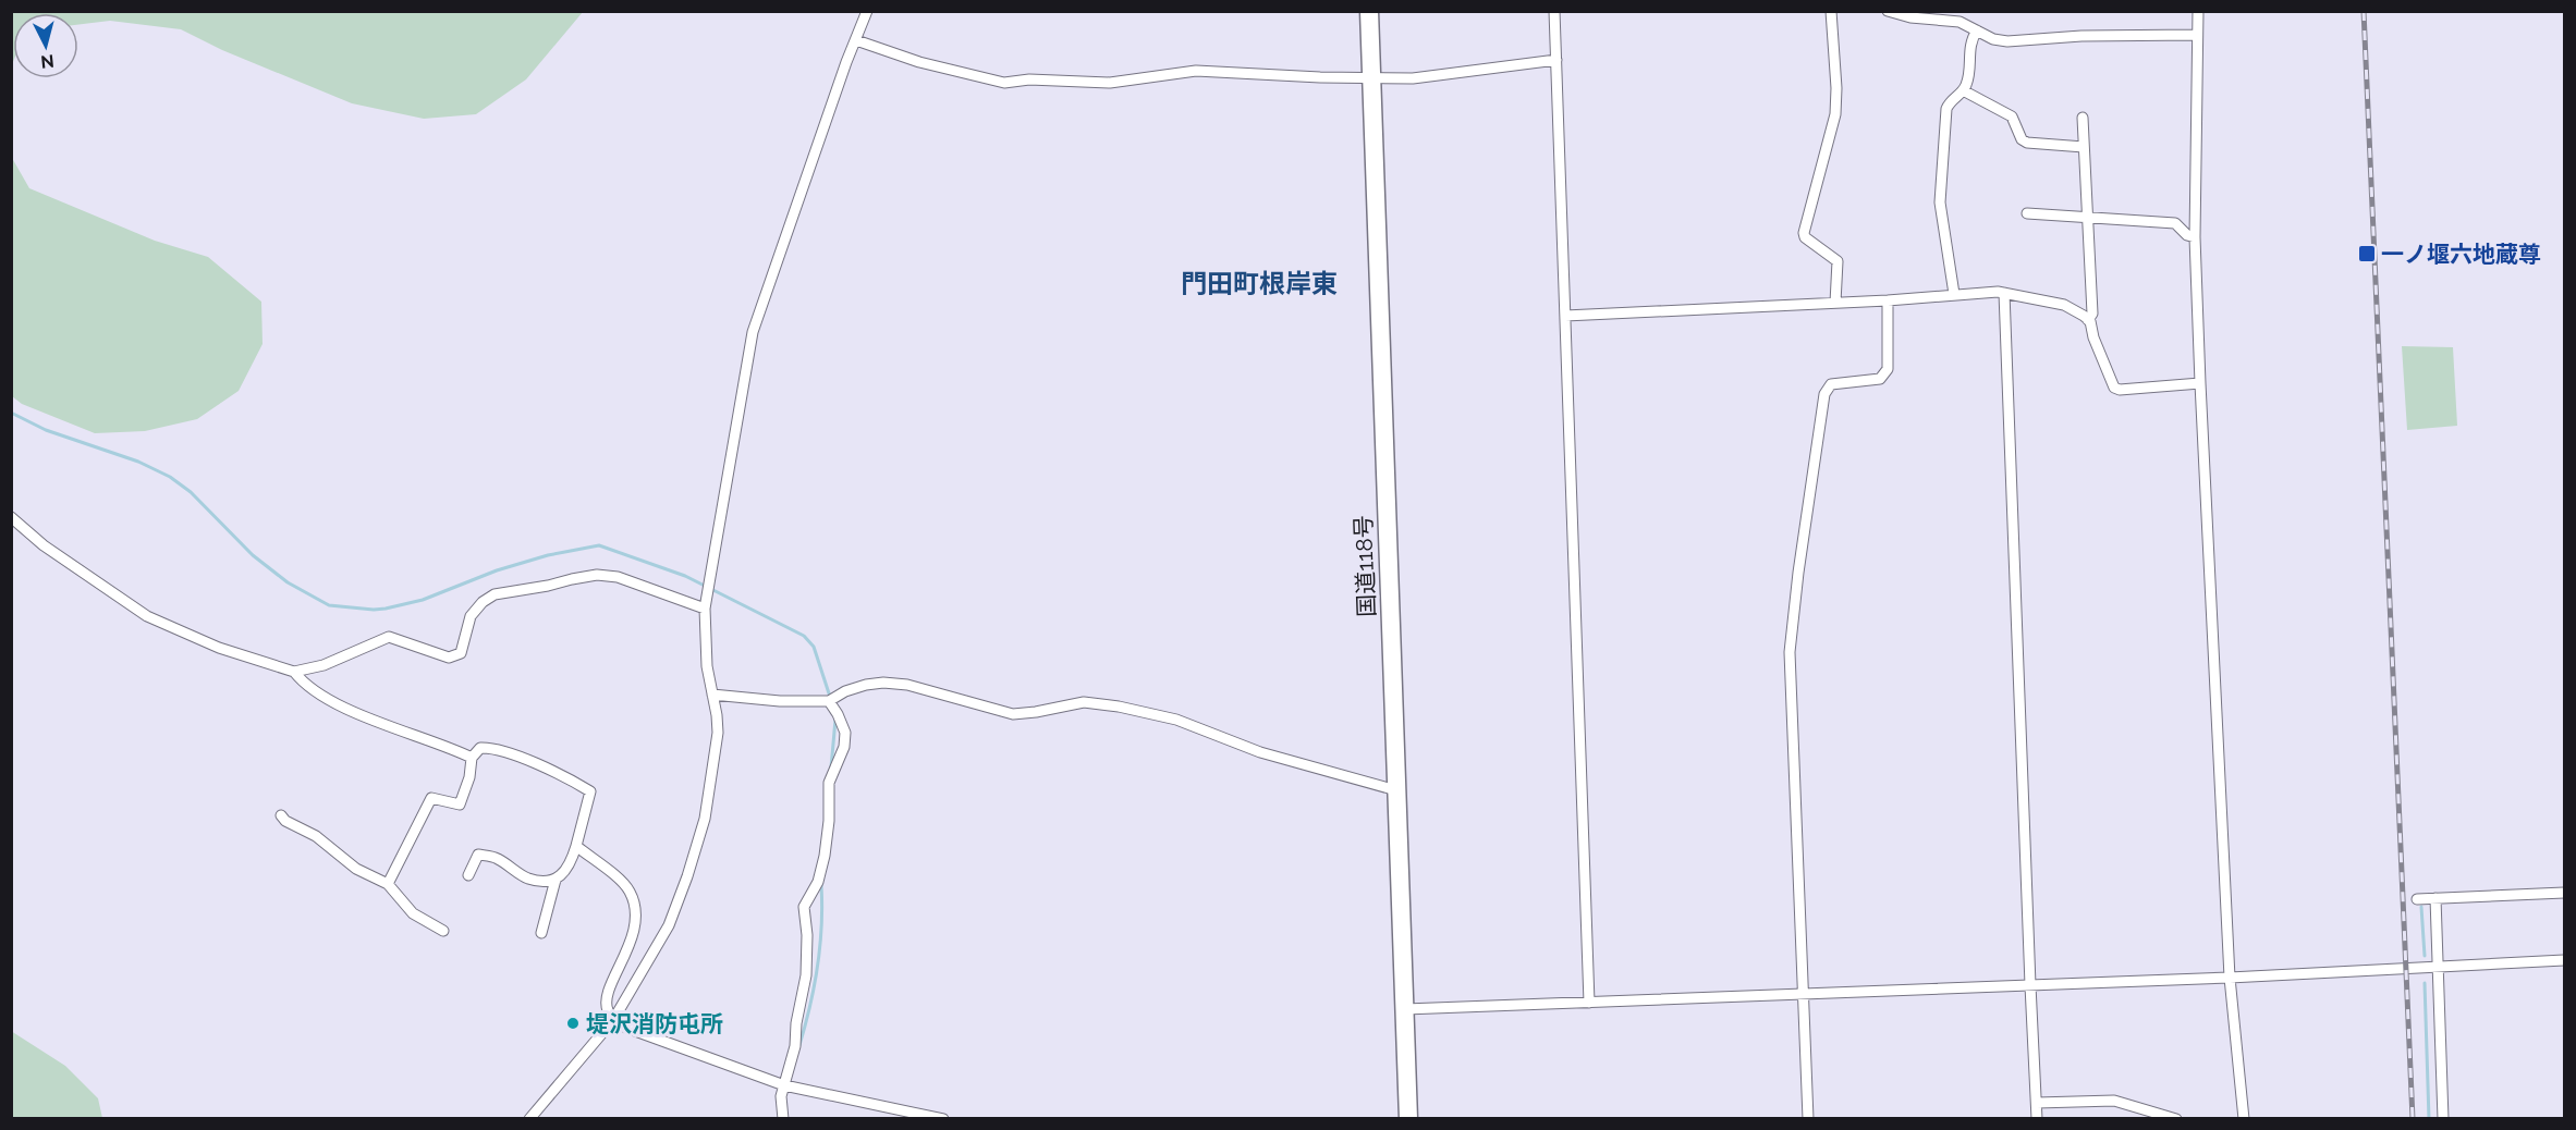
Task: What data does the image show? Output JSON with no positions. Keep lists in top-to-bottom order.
{
  "streets": {
    "highway": ["国道118号"]
  },
  "districts": ["門田町根岸東"],
  "places": {
    "transit": ["一ノ堰六地蔵尊"],
    "other": ["堤沢消防屯所"]
  },
  "north": "bottom"
}
